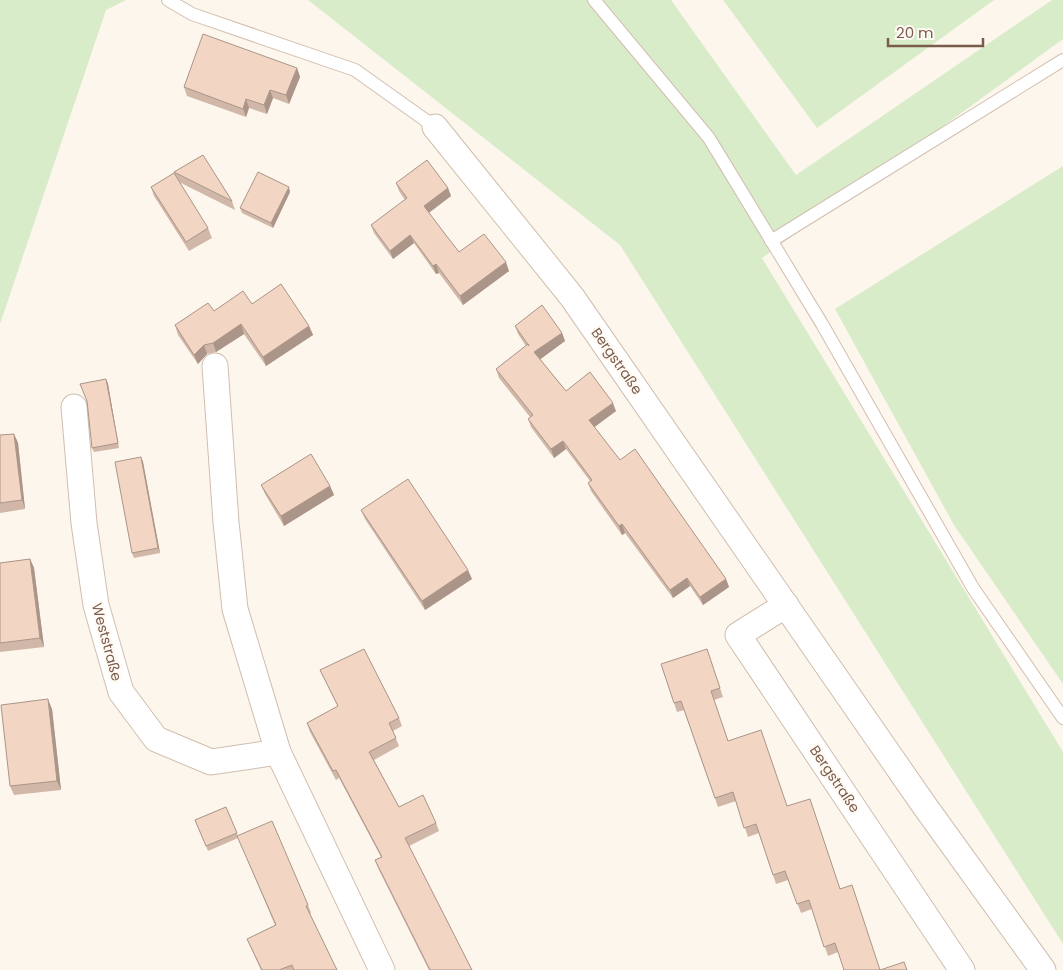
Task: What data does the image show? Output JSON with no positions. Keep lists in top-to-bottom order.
{
  "streets": {
    "street": ["Bergstraße", "Weststraße"]
  },
  "scale_bar": "20 m"
}
